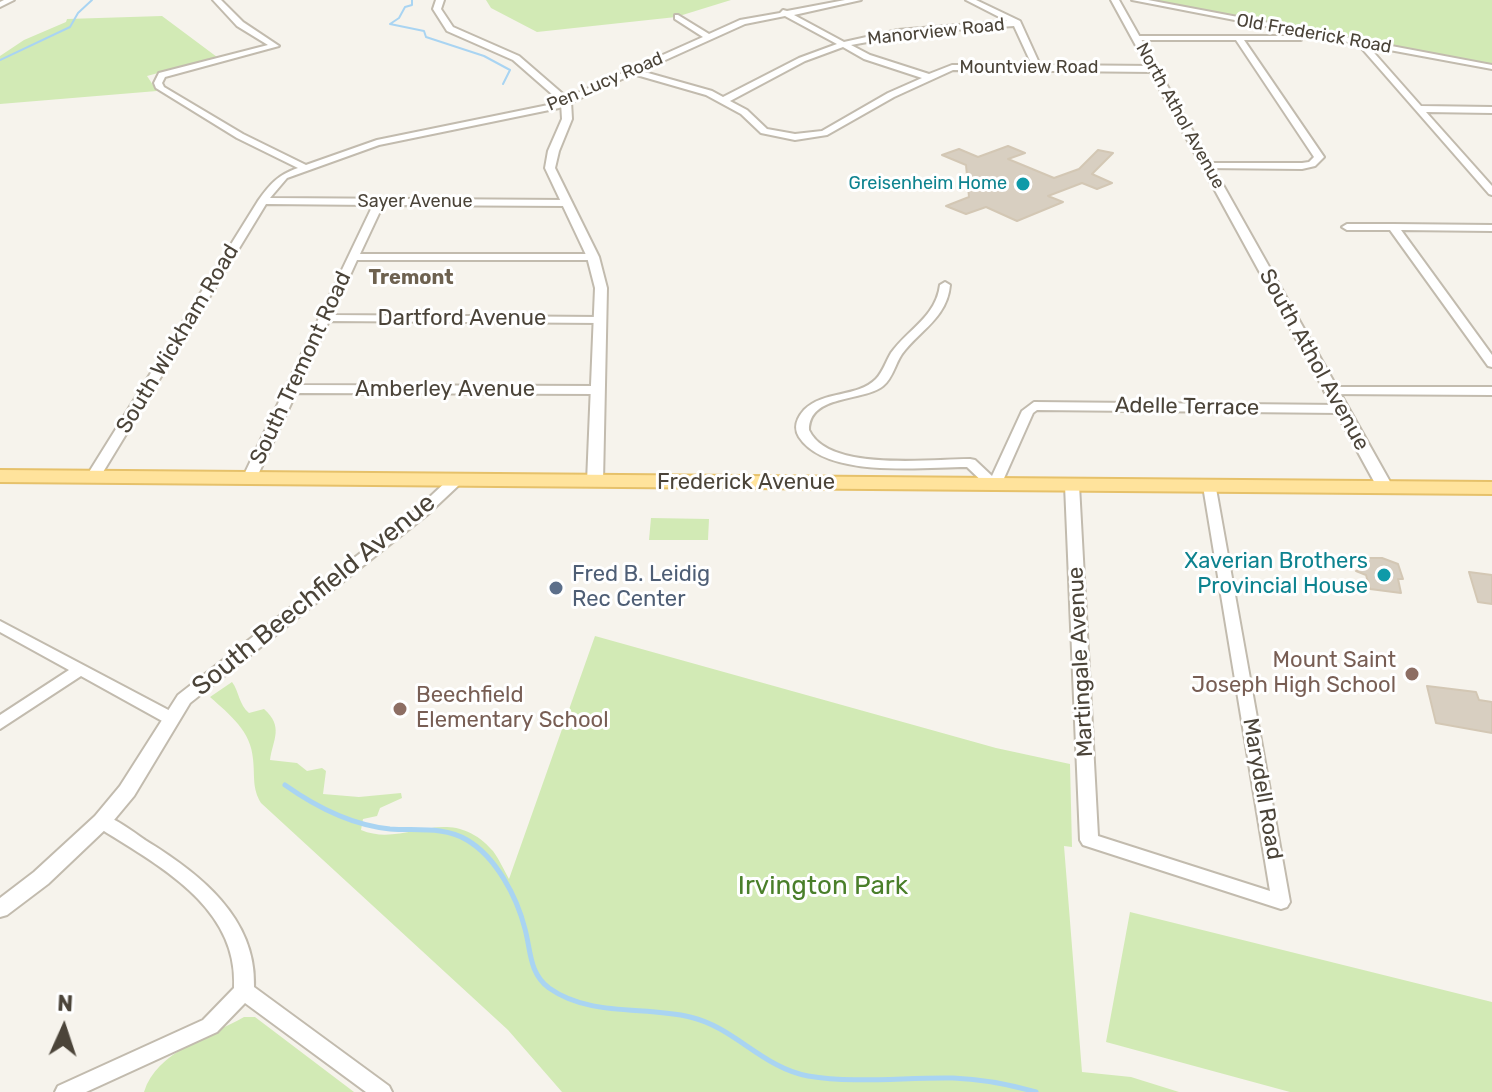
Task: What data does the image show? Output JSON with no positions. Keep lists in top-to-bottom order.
{
  "streets": {
    "main road": ["Frederick Avenue"],
    "street": [
      "Manorview Road",
      "Old Frederick Road",
      "Mountview Road",
      "Pen Lucy Road",
      "North Athol Avenue",
      "Sayer Avenue",
      "Dartford Avenue",
      "South Wickham Road",
      "South Athol Avenue",
      "South Tremont Road",
      "Amberley Avenue",
      "Adelle Terrace",
      "South Beechfield Avenue",
      "Martingale Avenue",
      "Marydell Road"
    ]
  },
  "crossings": [
    ["Manorview Road", "Mountview Road"],
    ["Mountview Road", "North Athol Avenue"],
    ["Pen Lucy Road", "Sayer Avenue"],
    ["Pen Lucy Road", "South Wickham Road"],
    ["North Athol Avenue", "South Athol Avenue"],
    ["Sayer Avenue", "South Wickham Road"],
    ["Sayer Avenue", "South Tremont Road"],
    ["Dartford Avenue", "South Tremont Road"],
    ["South Wickham Road", "Frederick Avenue"],
    ["South Athol Avenue", "Adelle Terrace"],
    ["South Athol Avenue", "Frederick Avenue"],
    ["South Tremont Road", "Amberley Avenue"],
    ["South Tremont Road", "Frederick Avenue"],
    ["Adelle Terrace", "Frederick Avenue"],
    ["Frederick Avenue", "South Beechfield Avenue"],
    ["Frederick Avenue", "Martingale Avenue"],
    ["Frederick Avenue", "Marydell Road"],
    ["Martingale Avenue", "Marydell Road"]
  ],
  "districts": ["Tremont"],
  "parks": ["Irvington Park"],
  "places": [
    "Greisenheim Home",
    "Xaverian Brothers Provincial House",
    "Fred B. Leidig Rec Center",
    "Mount Saint Joseph High School",
    "Beechfield Elementary School"
  ],
  "north": "top"
}
